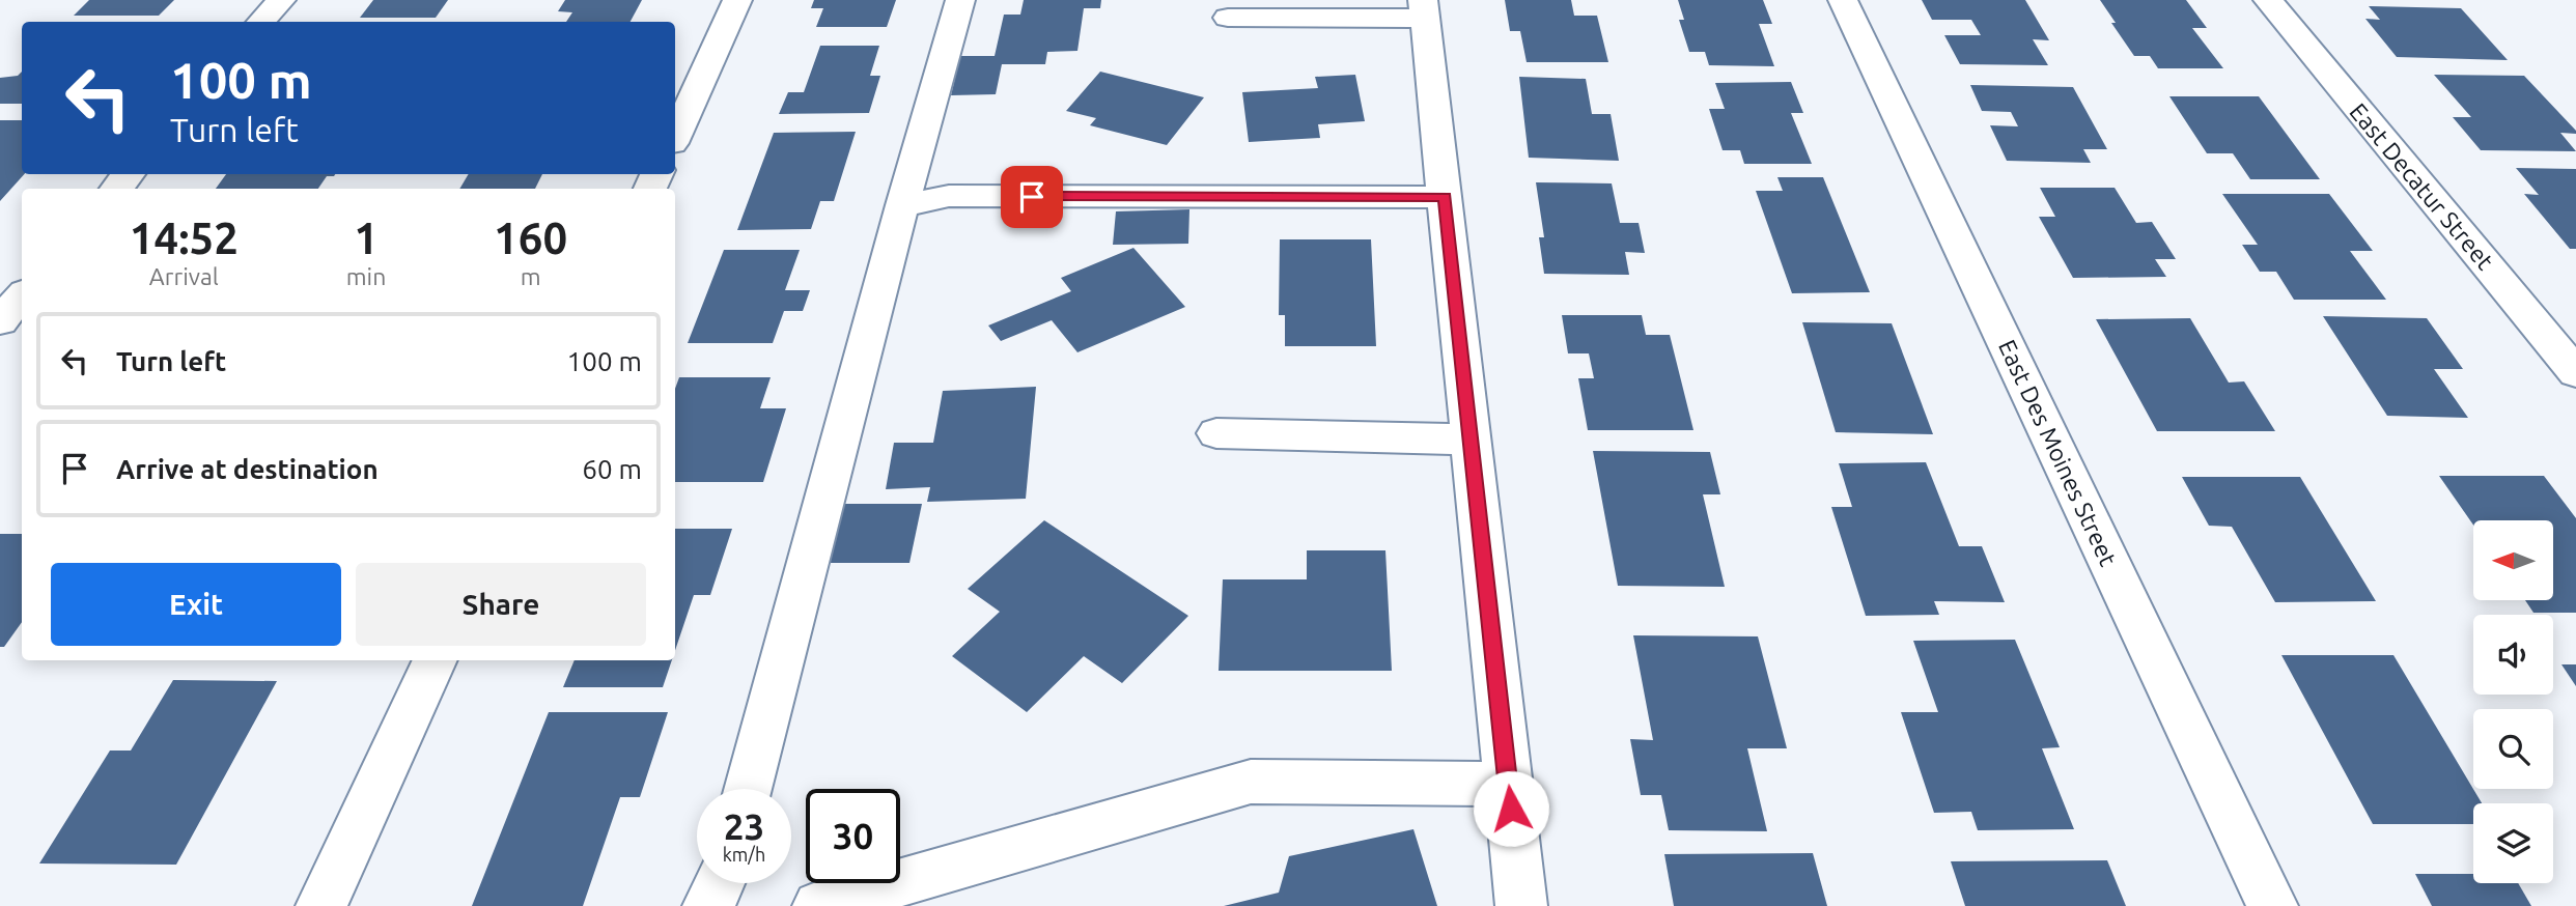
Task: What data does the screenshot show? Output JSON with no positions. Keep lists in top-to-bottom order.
{
  "streets": {
    "street": ["East Decatur Street", "East Des Moines Street"]
  },
  "north": "left",
  "page": {
    "turn": ["100 m", "Turn left"],
    "eta": [
      "14:52",
      "Arrival",
      "1",
      "min",
      "160",
      "m"
    ],
    "list": [
      {
        "name": "Turn left",
        "value": "100 m"
      },
      {
        "name": "Arrive at destination",
        "value": "60 m"
      }
    ],
    "buttons": ["Exit", "Share"],
    "speed": "23 km/h",
    "limit": "30"
  }
}
